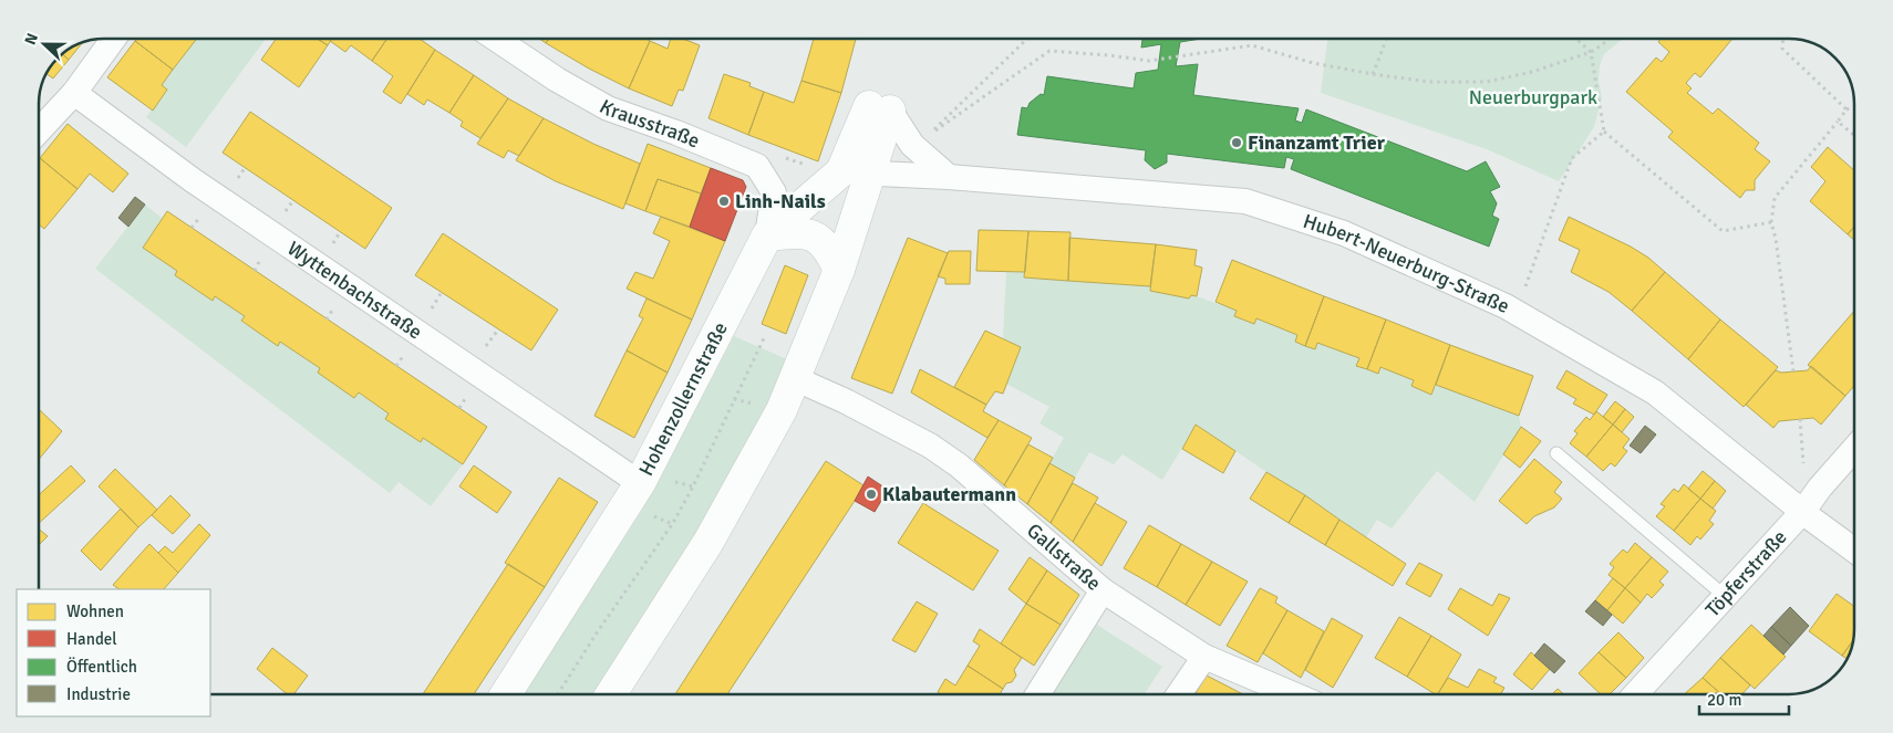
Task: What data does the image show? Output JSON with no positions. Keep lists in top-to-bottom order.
{
  "streets": {
    "street": [
      "Krausstraße",
      "Hubert-Neuerburg-Straße",
      "Wyttenbachstraße",
      "Hohenzollernstraße",
      "Gallstraße",
      "Töpferstraße"
    ]
  },
  "crossings": [
    ["Hubert-Neuerburg-Straße", "Hohenzollernstraße"],
    ["Hubert-Neuerburg-Straße", "Töpferstraße"],
    ["Wyttenbachstraße", "Hohenzollernstraße"]
  ],
  "parks": ["Neuerburgpark"],
  "places": ["Finanzamt Trier", "Linh-Nails", "Klabautermann"],
  "legend": [
    "Wohnen",
    "Handel",
    "Öffentlich",
    "Industrie"
  ],
  "scale_bar": "20 m",
  "north": "left"
}
